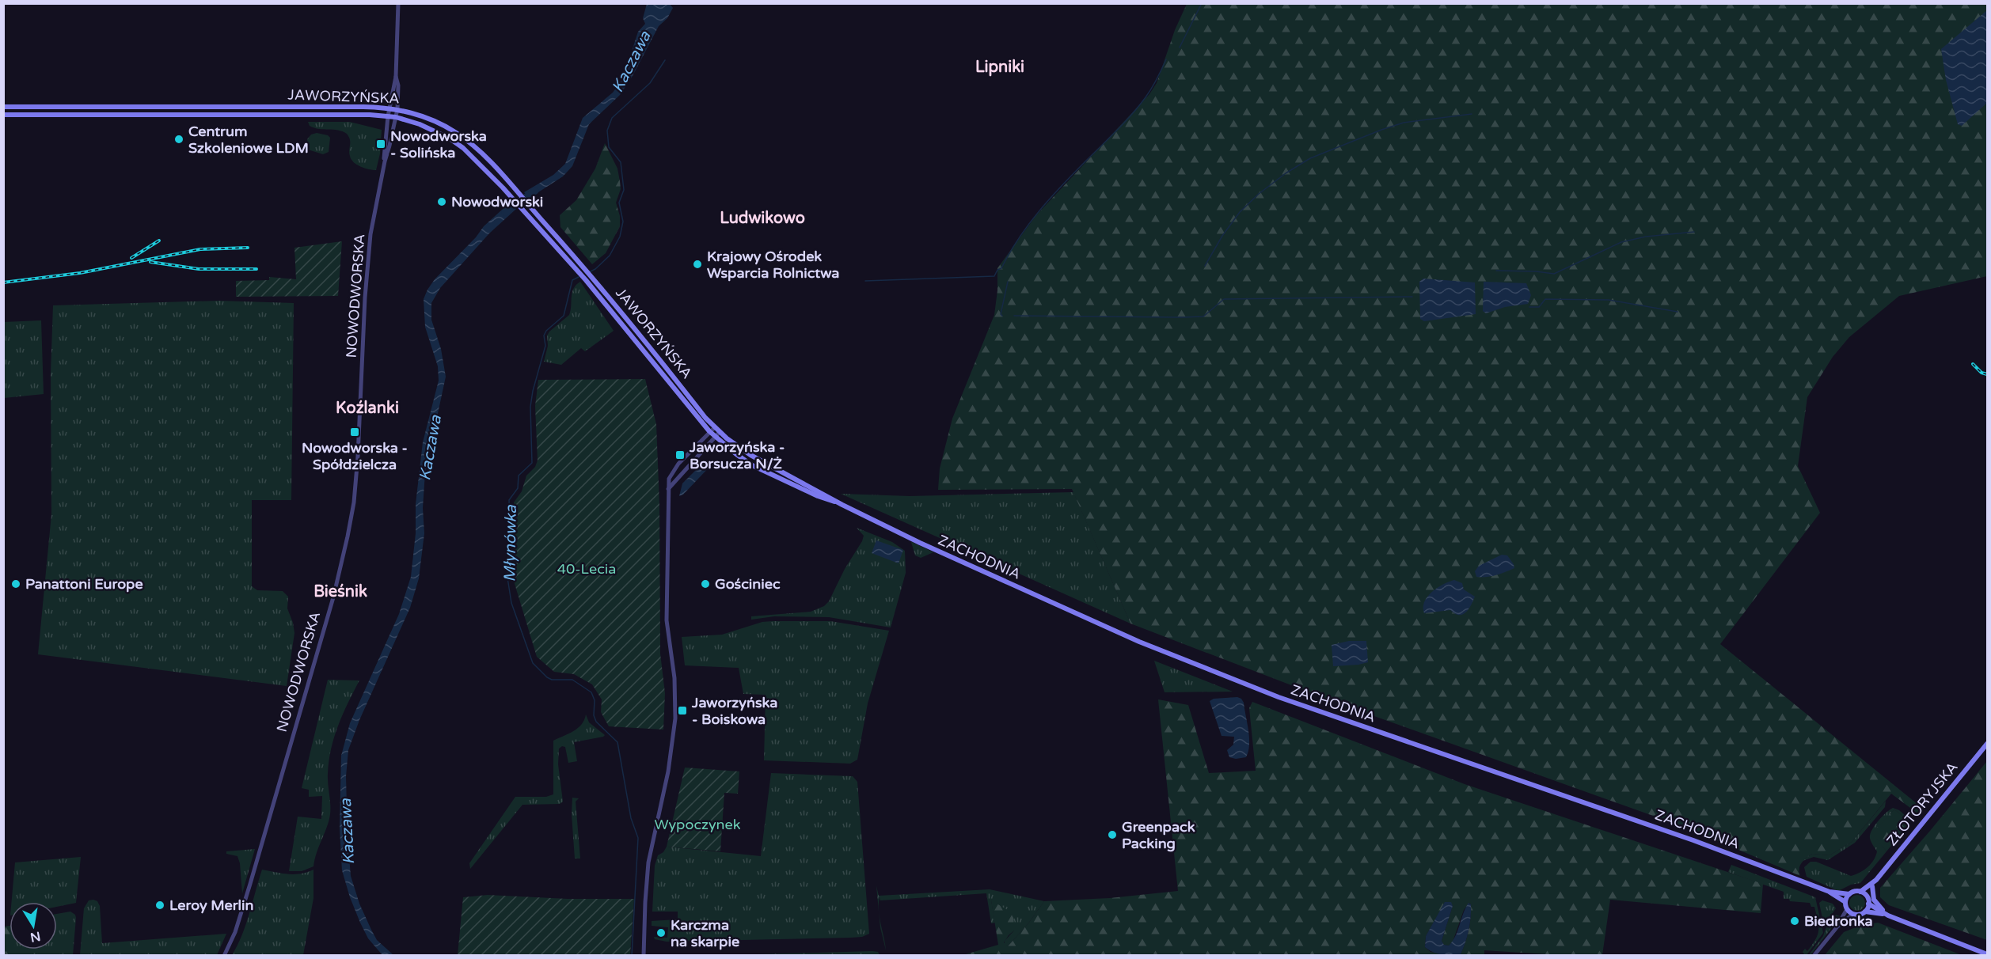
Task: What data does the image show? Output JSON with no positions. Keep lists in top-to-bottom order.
{
  "streets": {
    "main road": ["JAWORZYŃSKA", "ZACHODNIA", "ZŁOTORYJSKA"],
    "street": ["NOWODWORSKA"]
  },
  "crossings": [
    ["JAWORZYŃSKA", "NOWODWORSKA"],
    ["JAWORZYŃSKA", "ZACHODNIA"],
    ["ZACHODNIA", "ZŁOTORYJSKA"]
  ],
  "districts": [
    "Lipniki",
    "Ludwikowo",
    "Koźlanki",
    "Bieśnik"
  ],
  "water": ["Kaczawa", "Młynówka"],
  "parks": ["40-Lecia", "Wypoczynek"],
  "places": {
    "other": [
      "Centrum Szkoleniowe LDM",
      "Nowodworski",
      "Krajowy Ośrodek Wsparcia Rolnictwa",
      "Panattoni Europe",
      "Gościniec",
      "Greenpack Packing",
      "Leroy Merlin",
      "Biedronka",
      "Karczma na skarpie"
    ],
    "transit": [
      "Nowodworska - Solińska",
      "Nowodworska - Spółdzielcza",
      "Jaworzyńska - Borsucza N/Ż",
      "Jaworzyńska - Boiskowa"
    ]
  },
  "north": "bottom"
}
